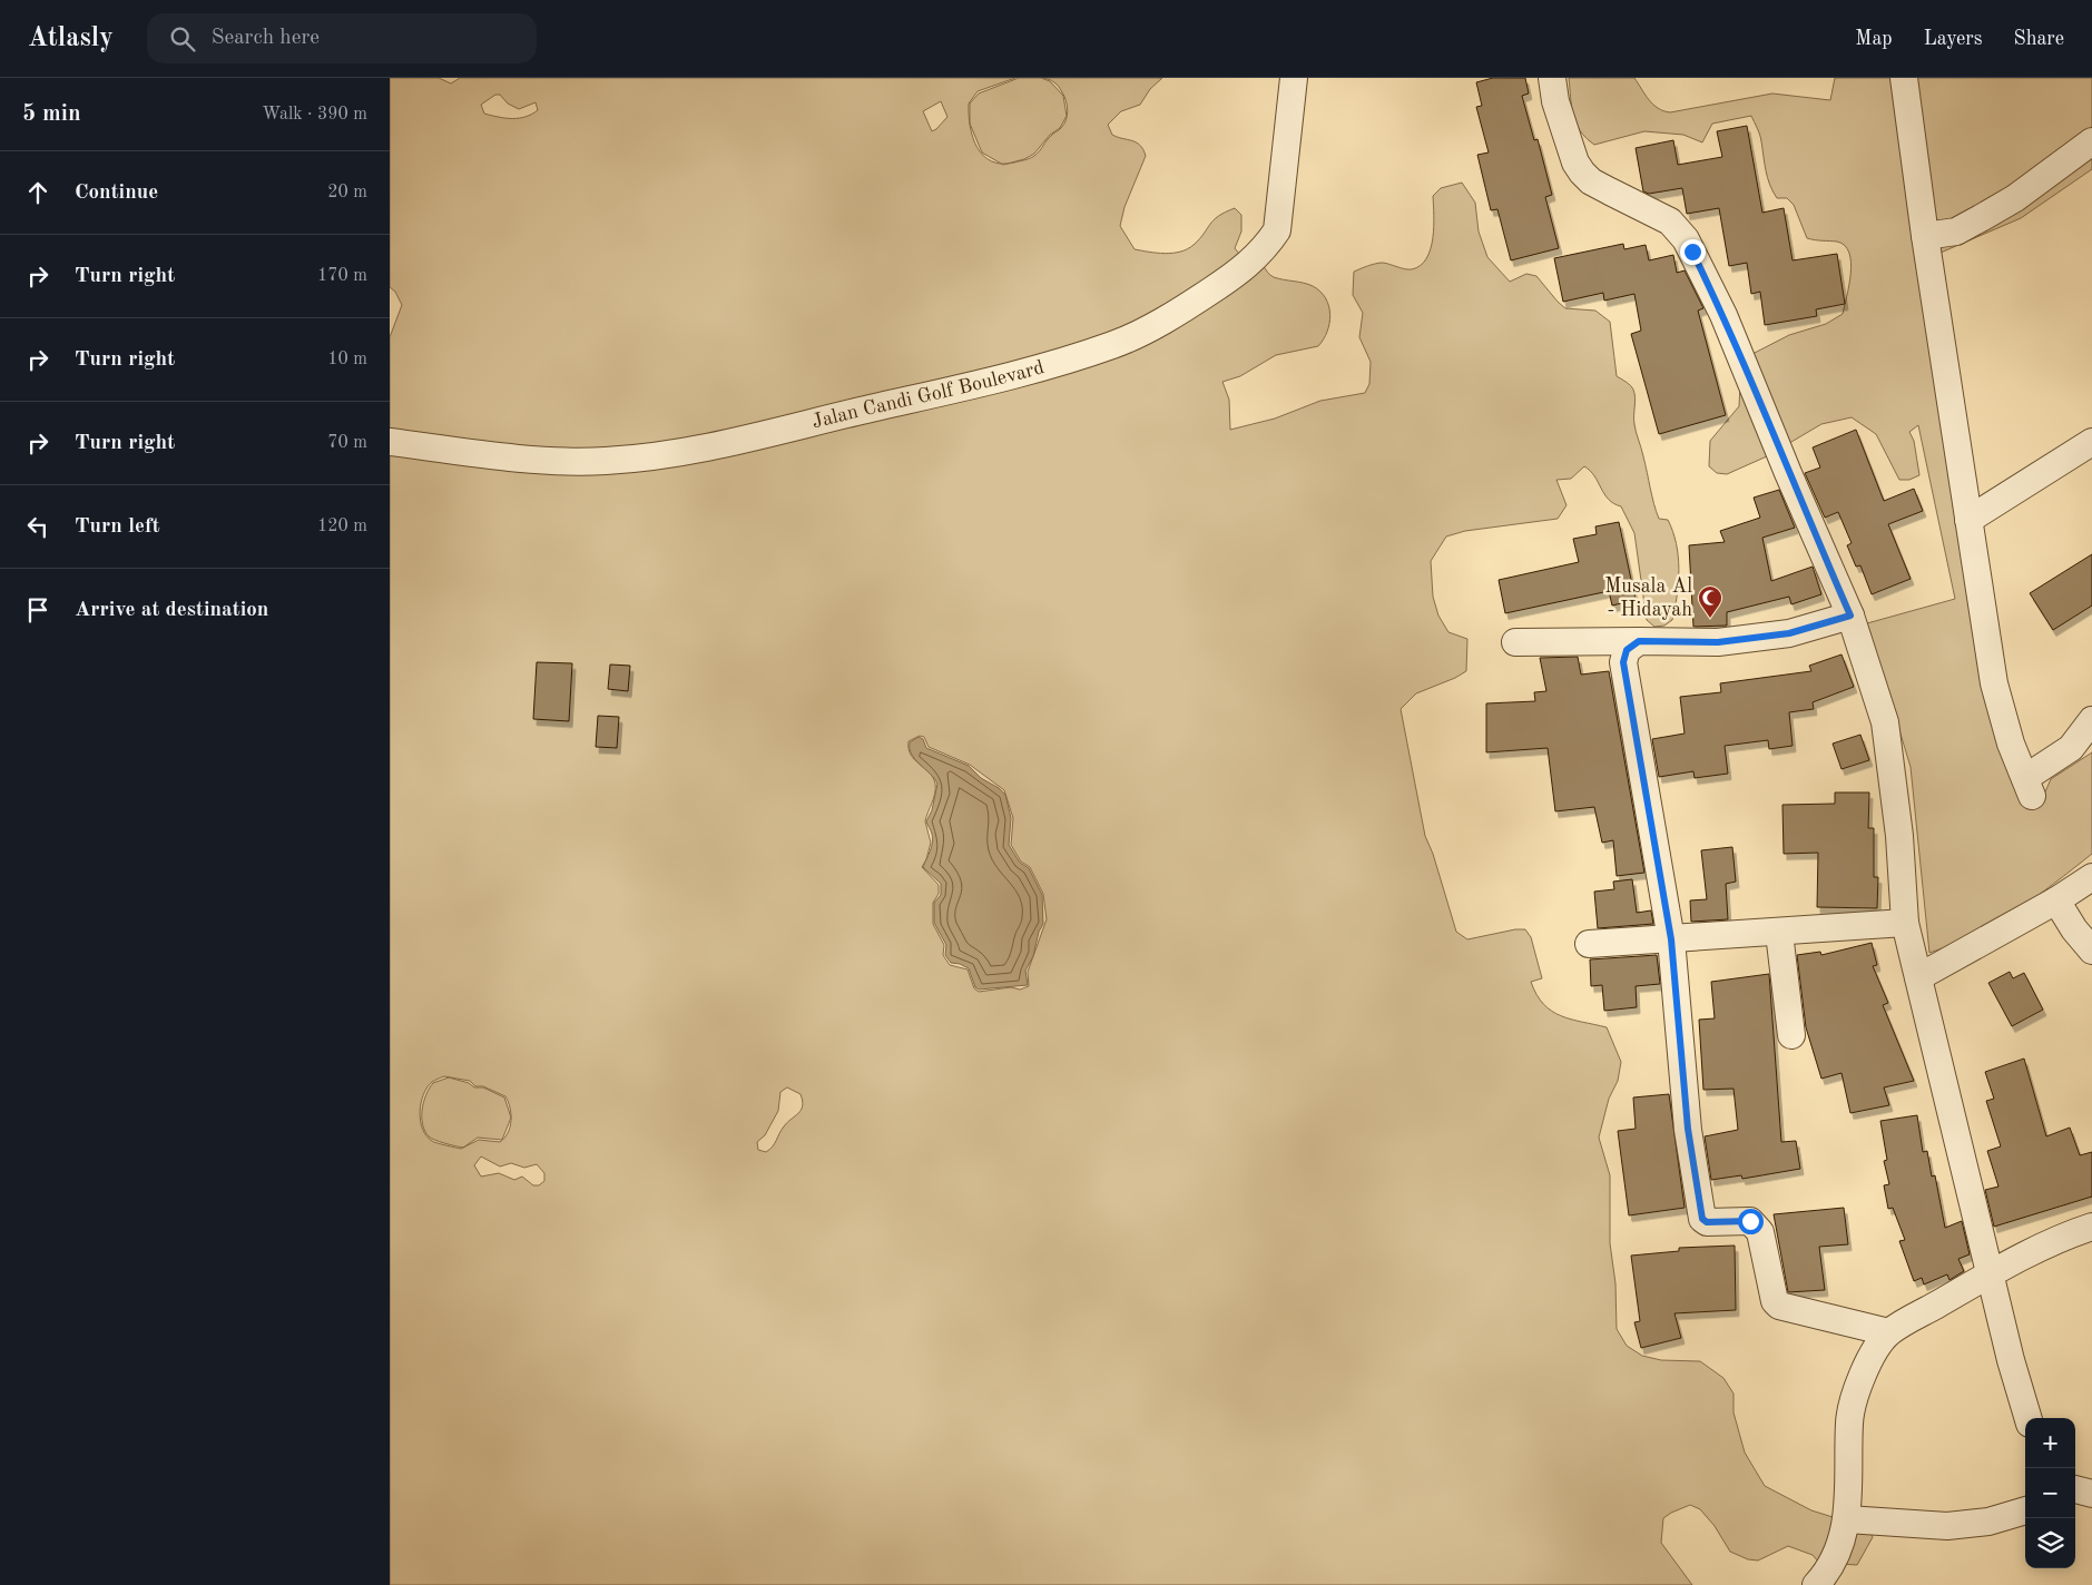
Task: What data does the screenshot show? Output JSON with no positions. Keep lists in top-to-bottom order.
{
  "streets": {
    "street": ["Jalan Candi Golf Boulevard"]
  },
  "places": {
    "mosque": ["Musala Al - Hidayah"]
  },
  "page": {
    "header": "Atlasly",
    "search": "Search here",
    "nav": ["Map", "Layers", "Share"],
    "heading": ["5 min", "Walk · 390 m"],
    "list": [
      ["Continue", "20 m"],
      ["Turn right", "170 m"],
      ["Turn right", "10 m"],
      ["Turn right", "70 m"],
      ["Turn left", "120 m"],
      "Arrive at destination"
    ],
    "map_buttons": ["+", "−"]
  }
}
